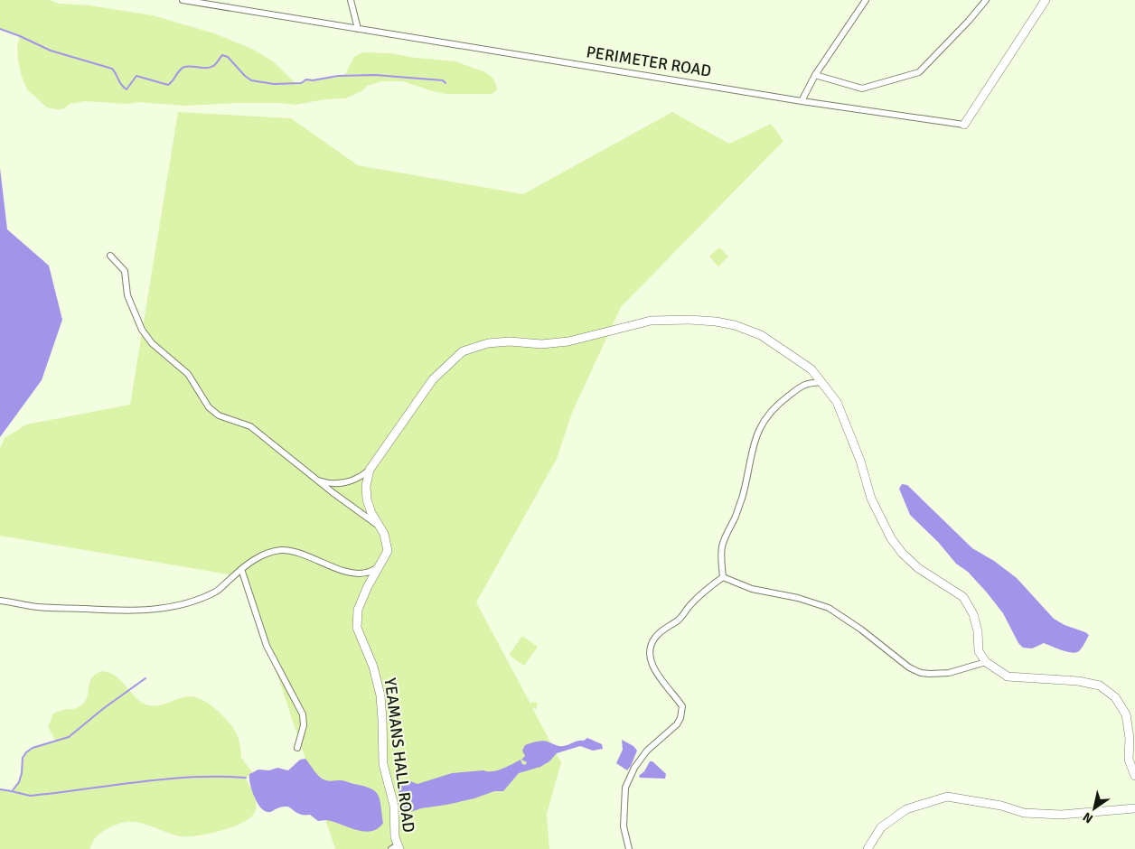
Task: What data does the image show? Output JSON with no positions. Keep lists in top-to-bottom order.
{
  "streets": {
    "street": ["PERIMETER ROAD", "YEAMANS HALL ROAD"]
  },
  "north": "bottom left"
}
